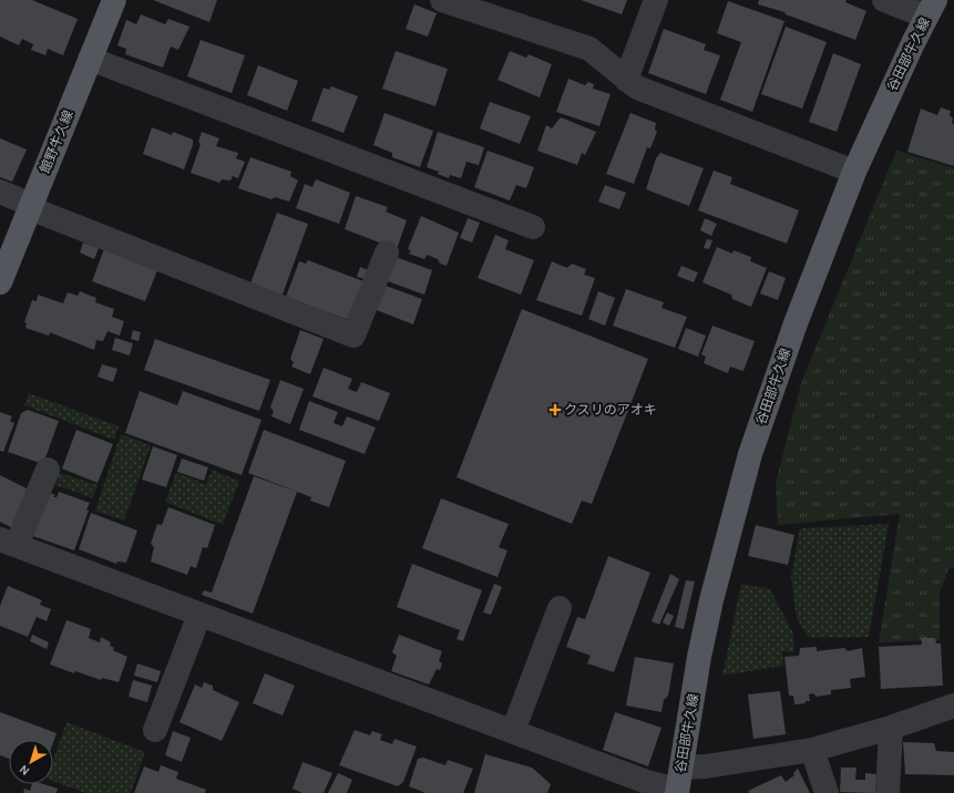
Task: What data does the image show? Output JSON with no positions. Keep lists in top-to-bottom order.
{
  "streets": {
    "main road": ["谷田部牛久線", "館野牛久線"]
  },
  "places": {
    "health": ["クスリのアオキ"]
  },
  "north": "bottom left"
}
